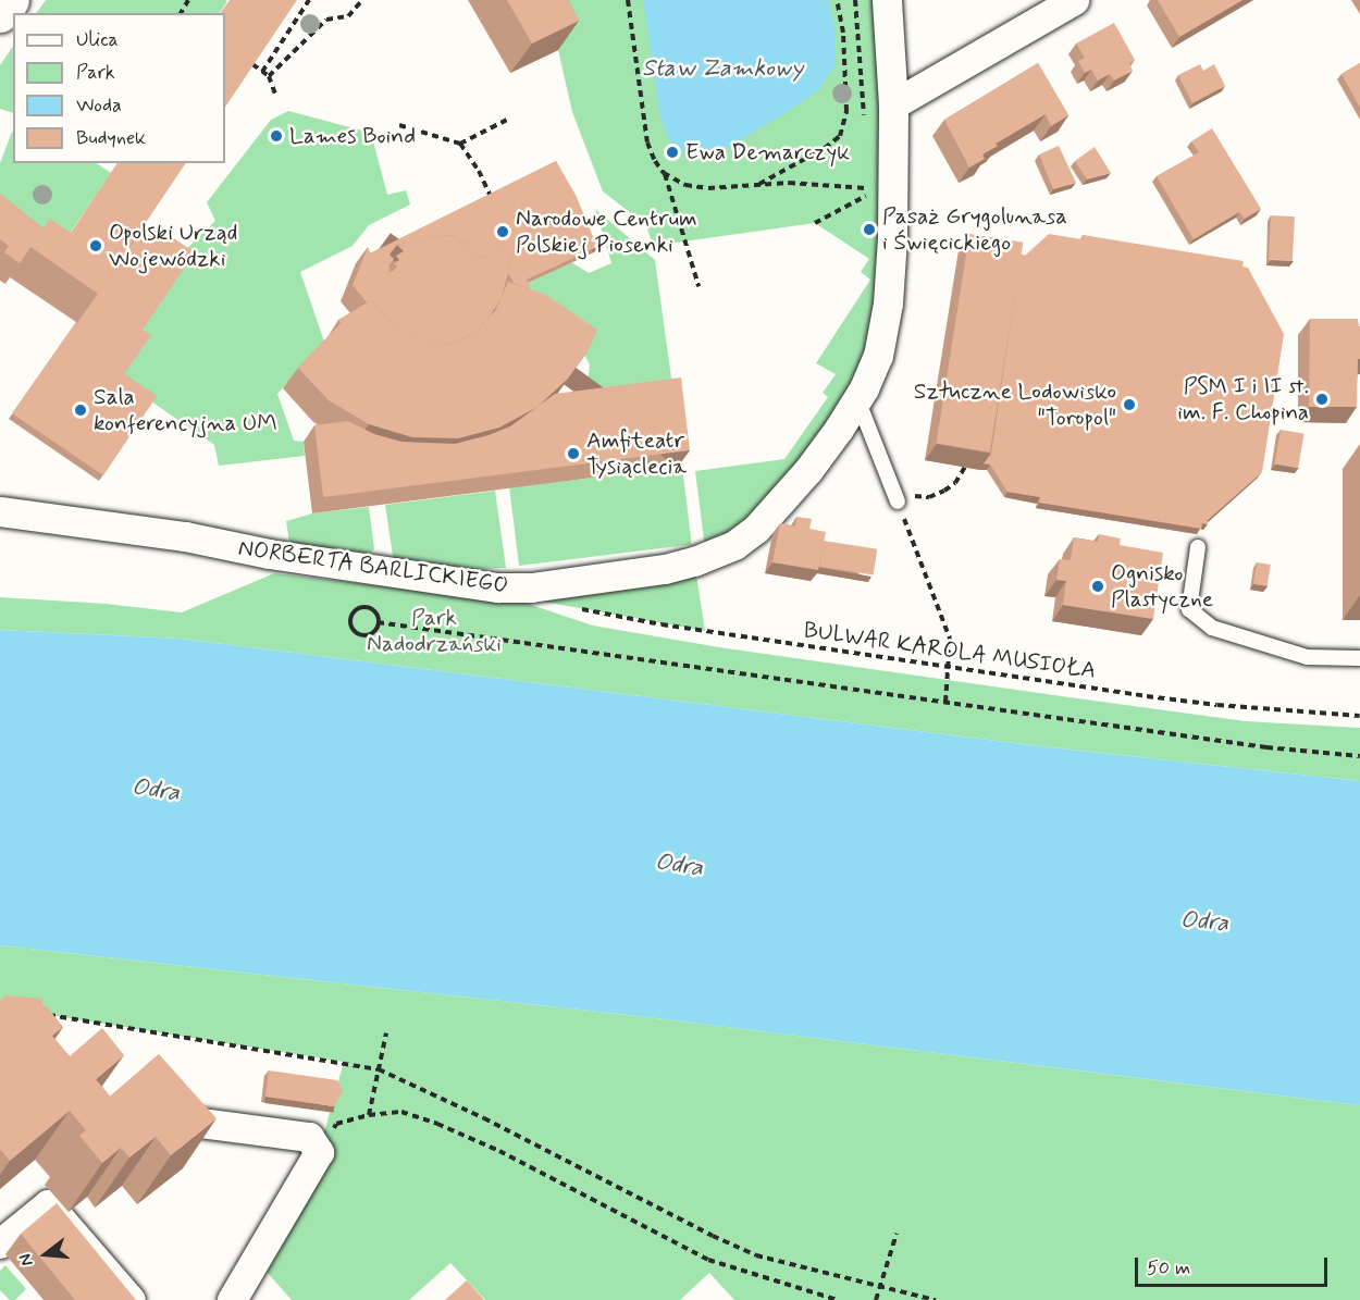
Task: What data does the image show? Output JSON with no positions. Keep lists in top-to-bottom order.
{
  "streets": {
    "street": ["NORBERTA BARLICKIEGO"],
    "path": ["BULWAR KAROLA MUSIOŁA"]
  },
  "water": ["Staw Zamkowy", "Odra"],
  "parks": ["Park Nadodrzański"],
  "places": [
    "Lames Boind",
    "Ewa Demarczyk",
    "Pasaż Grygolunasa i Święcickiego",
    "Narodowe Centrum Polskiej Piosenki",
    "Opolski Urząd Wojewódzki",
    "PSM I i II st. im. F. Chopina",
    "Sztuczne Lodowisko \"Toropol\"",
    "Sala konferencyjna UM",
    "Amfiteatr Tysiąclecia",
    "Ognisko Plastyczne"
  ],
  "legend": [
    "Ulica",
    "Park",
    "Woda",
    "Budynek"
  ],
  "scale_bar": "50 m",
  "north": "left"
}
